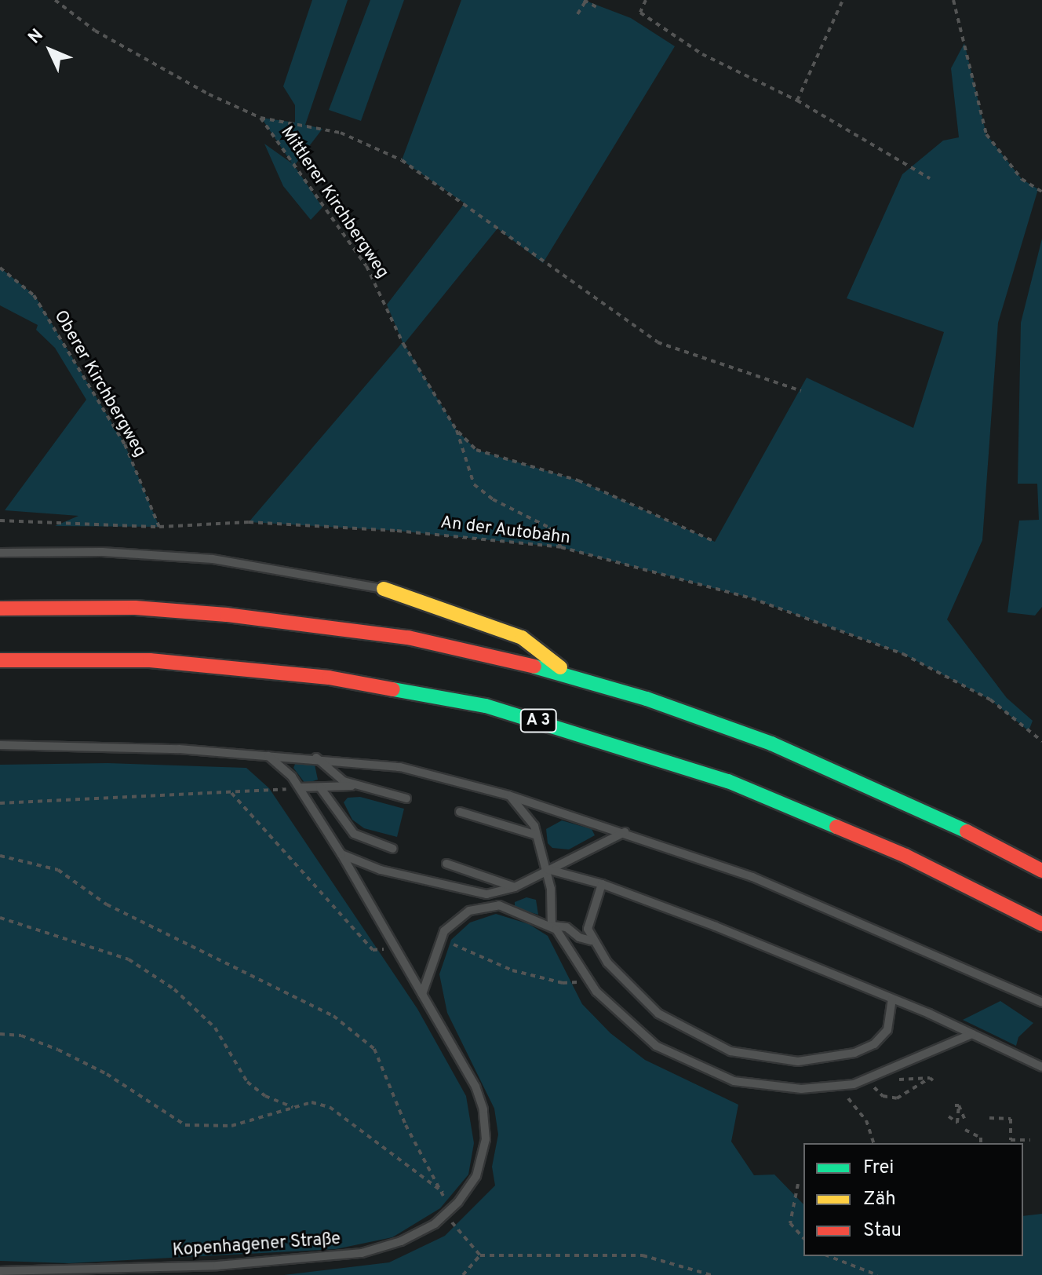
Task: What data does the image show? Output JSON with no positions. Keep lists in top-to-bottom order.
{
  "streets": {
    "highway": ["A 3"],
    "lane": ["Kopenhagener Straße"],
    "path": ["Mittlerer Kirchbergweg", "Oberer Kirchbergweg", "An der Autobahn"]
  },
  "crossings": [
    ["Mittlerer Kirchbergweg", "An der Autobahn"],
    ["Oberer Kirchbergweg", "An der Autobahn"]
  ],
  "legend": ["Frei", "Zäh", "Stau"],
  "north": "top left"
}
